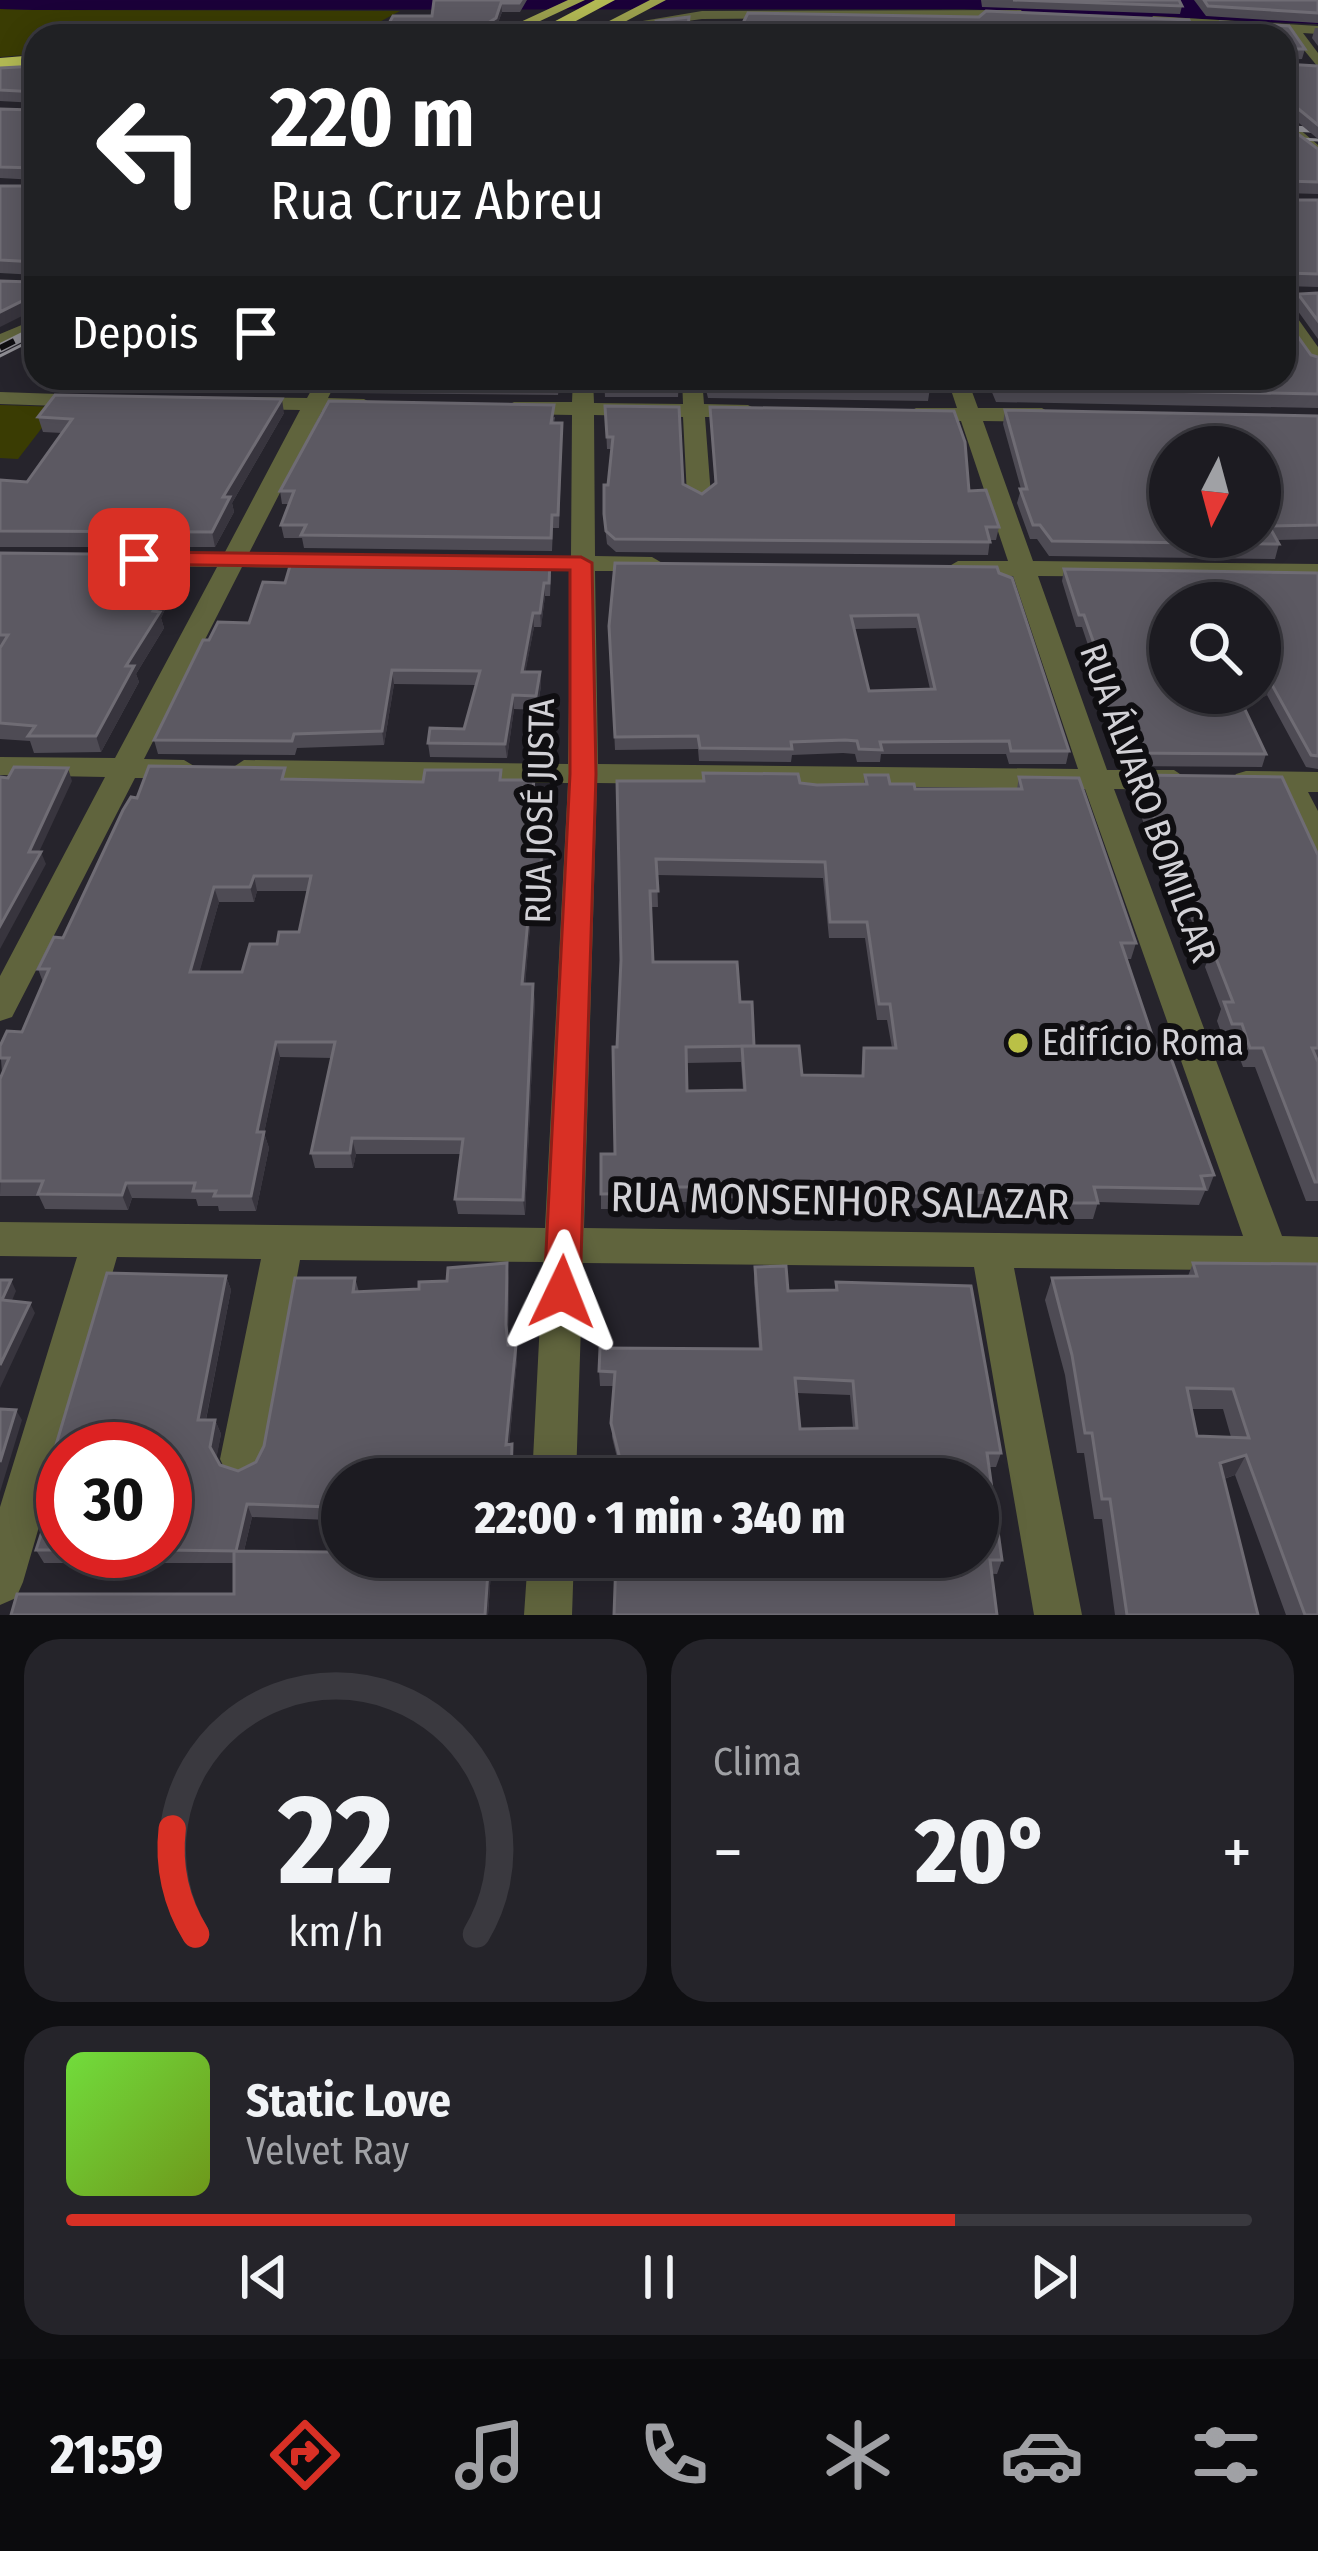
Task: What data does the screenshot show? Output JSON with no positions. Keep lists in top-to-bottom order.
{
  "streets": {
    "street": ["RUA ÁLVARO BOMILCAR", "RUA JOSÉ JUSTA", "RUA MONSENHOR SALAZAR"]
  },
  "crossings": [
    ["RUA ÁLVARO BOMILCAR", "RUA MONSENHOR SALAZAR"],
    ["RUA JOSÉ JUSTA", "RUA MONSENHOR SALAZAR"]
  ],
  "places": ["Edifício Roma"],
  "north": "bottom",
  "page": {
    "turn": ["220 m", "Rua Cruz Abreu"],
    "then": "Depois",
    "limit": "30",
    "trip": "22:00 · 1 min · 340 m",
    "tile": "Clima",
    "heat": ["−", "20°", "+"],
    "song": ["Static Love", "Velvet Ray"],
    "tabs": "21:59",
    "gauge": ["22", "km/h"]
  }
}
